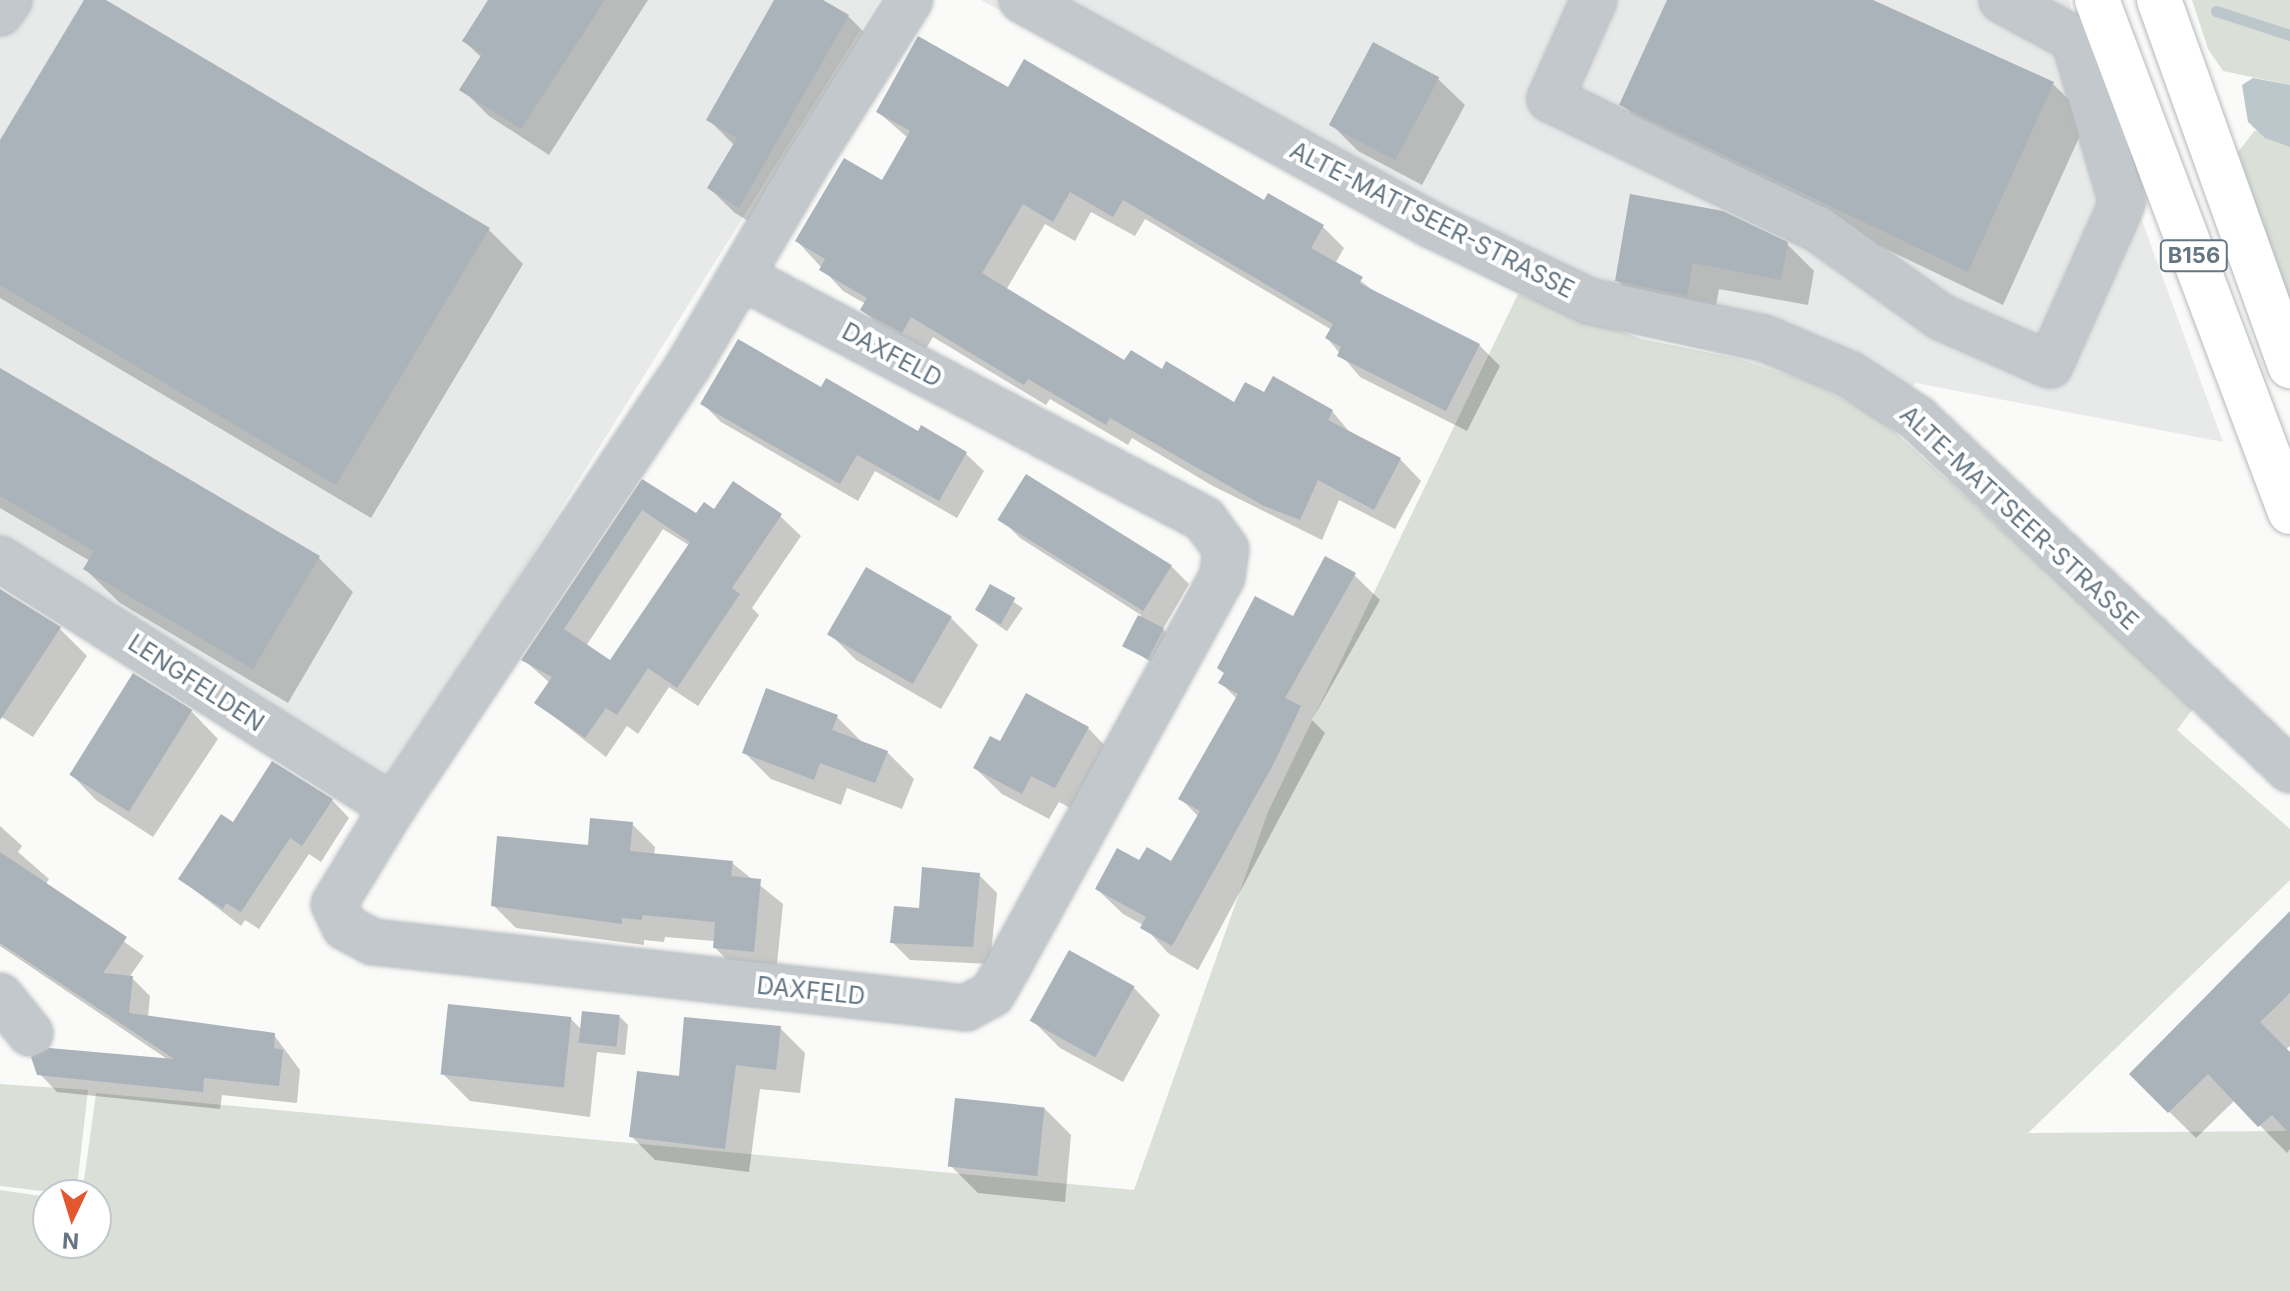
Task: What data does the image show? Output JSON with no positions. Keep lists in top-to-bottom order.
{
  "streets": {
    "main road": ["B156"],
    "street": ["ALTE-MATTSEER-STRASSE", "DAXFELD", "LENGFELDEN"]
  },
  "crossings": [
    ["DAXFELD", "LENGFELDEN"]
  ],
  "north": "bottom"
}
